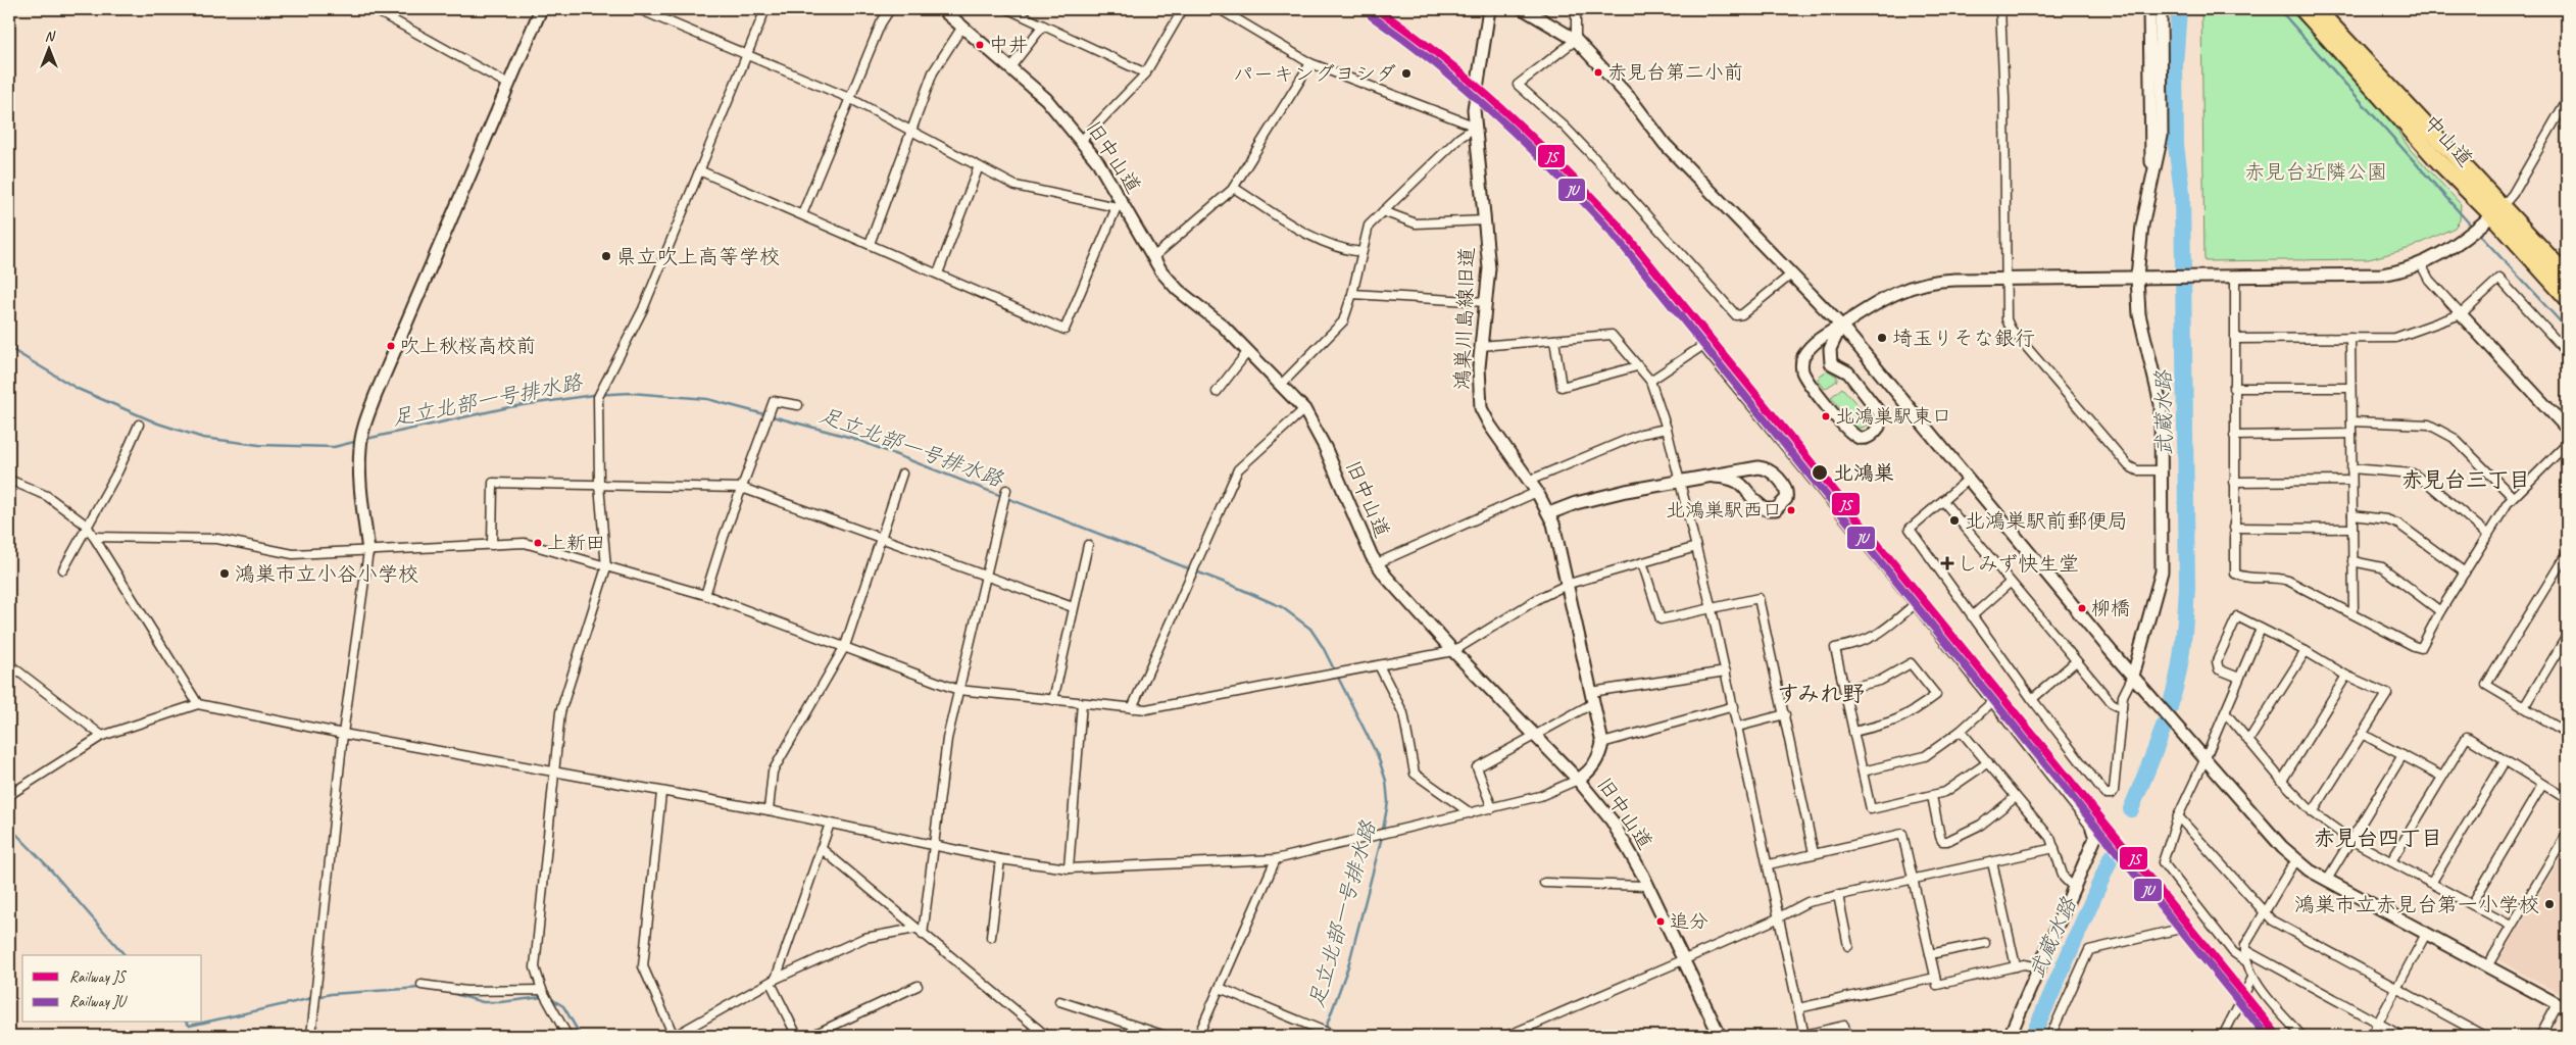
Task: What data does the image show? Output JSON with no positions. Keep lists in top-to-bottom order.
{
  "streets": {
    "highway": ["中山道"],
    "street": ["旧中山道", "鴻巣川島線旧道"]
  },
  "districts": ["赤見台三丁目", "すみれ野", "赤見台四丁目"],
  "water": ["足立北部一号排水路", "武蔵水路"],
  "parks": ["赤見台近隣公園"],
  "places": {
    "other": [
      "中井",
      "赤見台第二小前",
      "パーキングヨシダ",
      "県立吹上高等学校",
      "埼玉りそな銀行",
      "吹上秋桜高校前",
      "北鴻巣駅東口",
      "北鴻巣",
      "北鴻巣駅西口",
      "北鴻巣駅前郵便局",
      "上新田",
      "鴻巣市立小谷小学校",
      "柳橋",
      "鴻巣市立赤見台第一小学校",
      "追分"
    ],
    "health": ["しみず快生堂"]
  },
  "lines": ["rail line JS", "rail line JU"],
  "legend": ["Railway JS", "Railway JU"],
  "north": "top"
}
